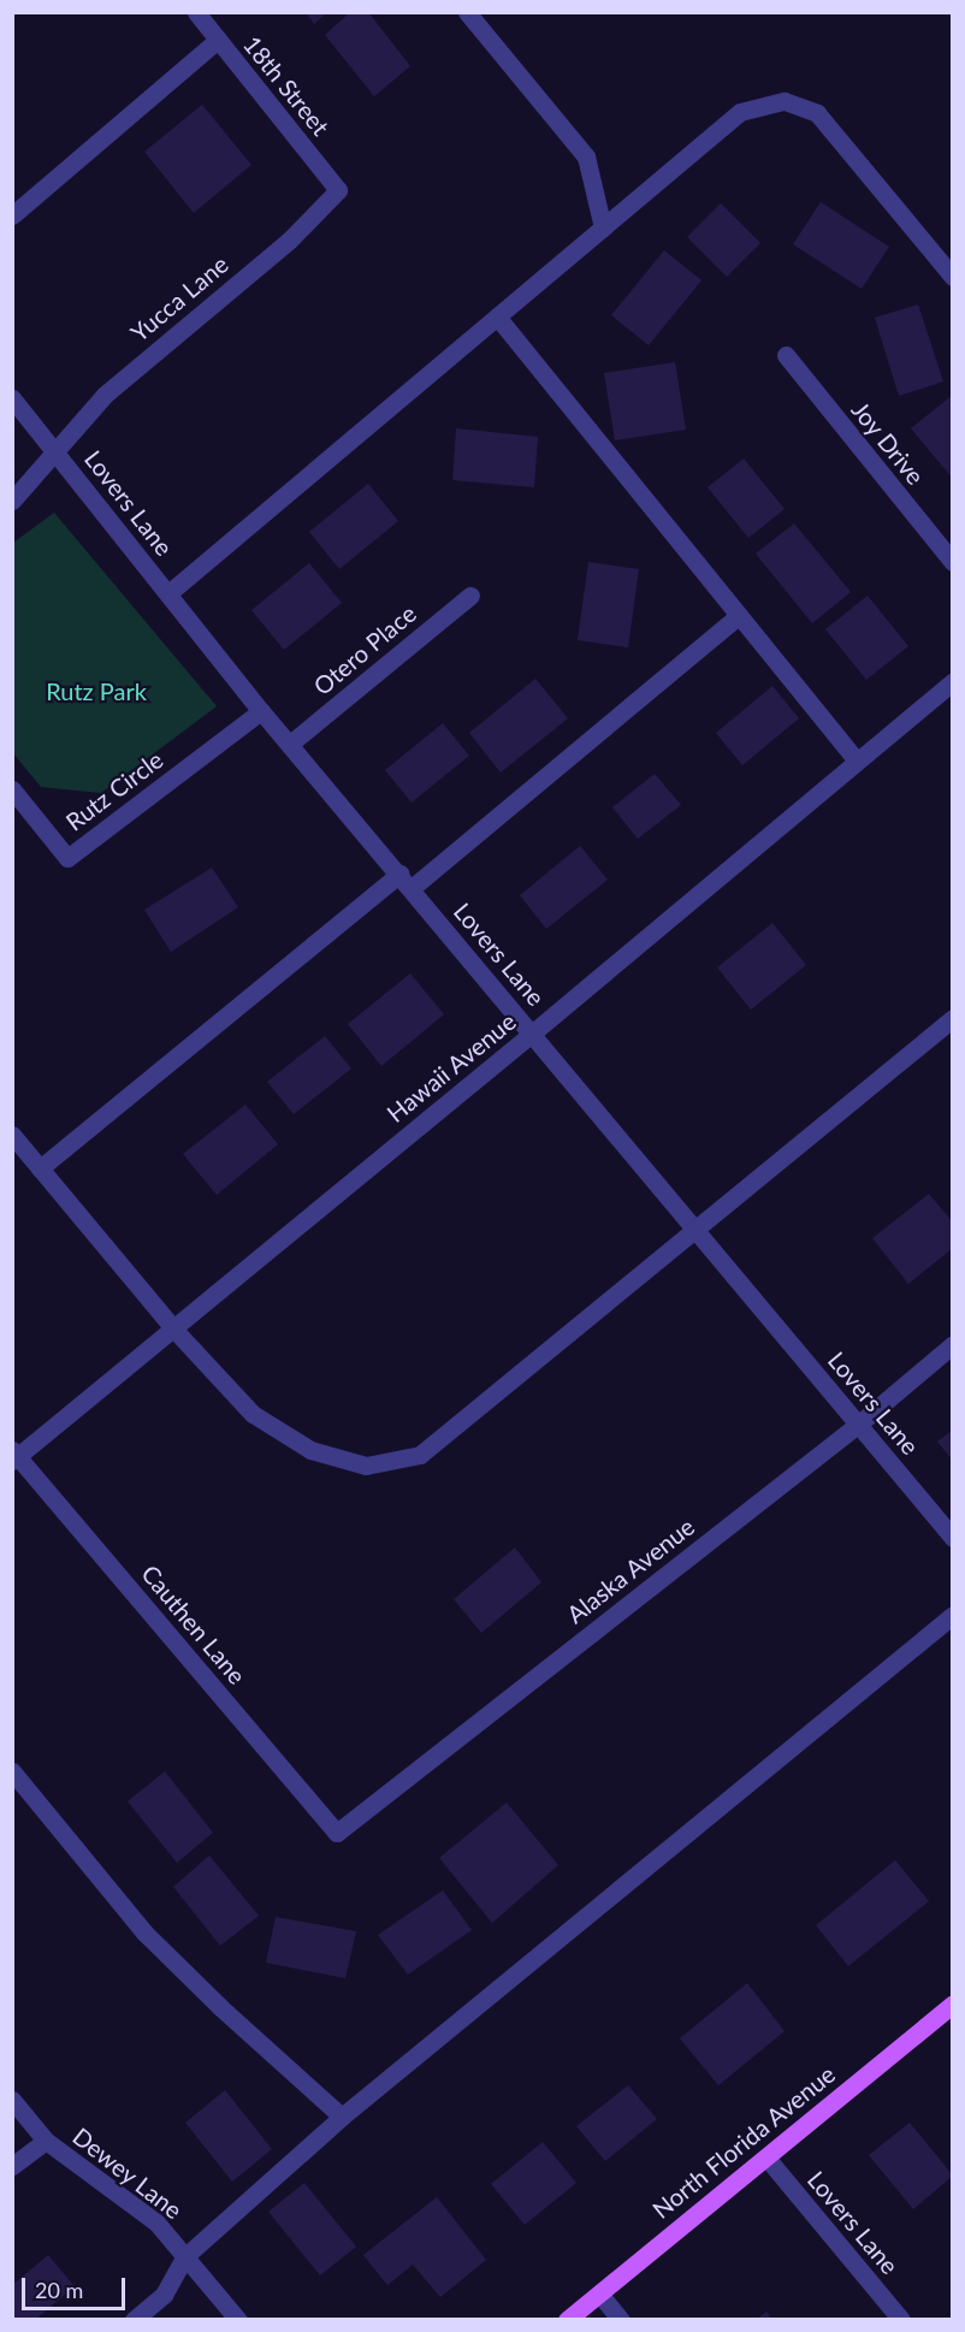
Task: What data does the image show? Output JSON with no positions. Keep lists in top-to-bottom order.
{
  "streets": {
    "main road": ["North Florida Avenue"],
    "street": [
      "18th Street",
      "Yucca Lane",
      "Joy Drive",
      "Lovers Lane",
      "Otero Place",
      "Rutz Circle",
      "Hawaii Avenue",
      "Alaska Avenue",
      "Cauthen Lane",
      "Dewey Lane"
    ]
  },
  "crossings": [
    ["18th Street", "Yucca Lane"],
    ["Yucca Lane", "Lovers Lane"],
    ["Lovers Lane", "Otero Place"],
    ["Lovers Lane", "Rutz Circle"],
    ["Lovers Lane", "Hawaii Avenue"],
    ["Lovers Lane", "Alaska Avenue"],
    ["Lovers Lane", "North Florida Avenue"],
    ["Hawaii Avenue", "Cauthen Lane"],
    ["Alaska Avenue", "Cauthen Lane"]
  ],
  "parks": ["Rutz Park"],
  "scale_bar": "20 m"
}
